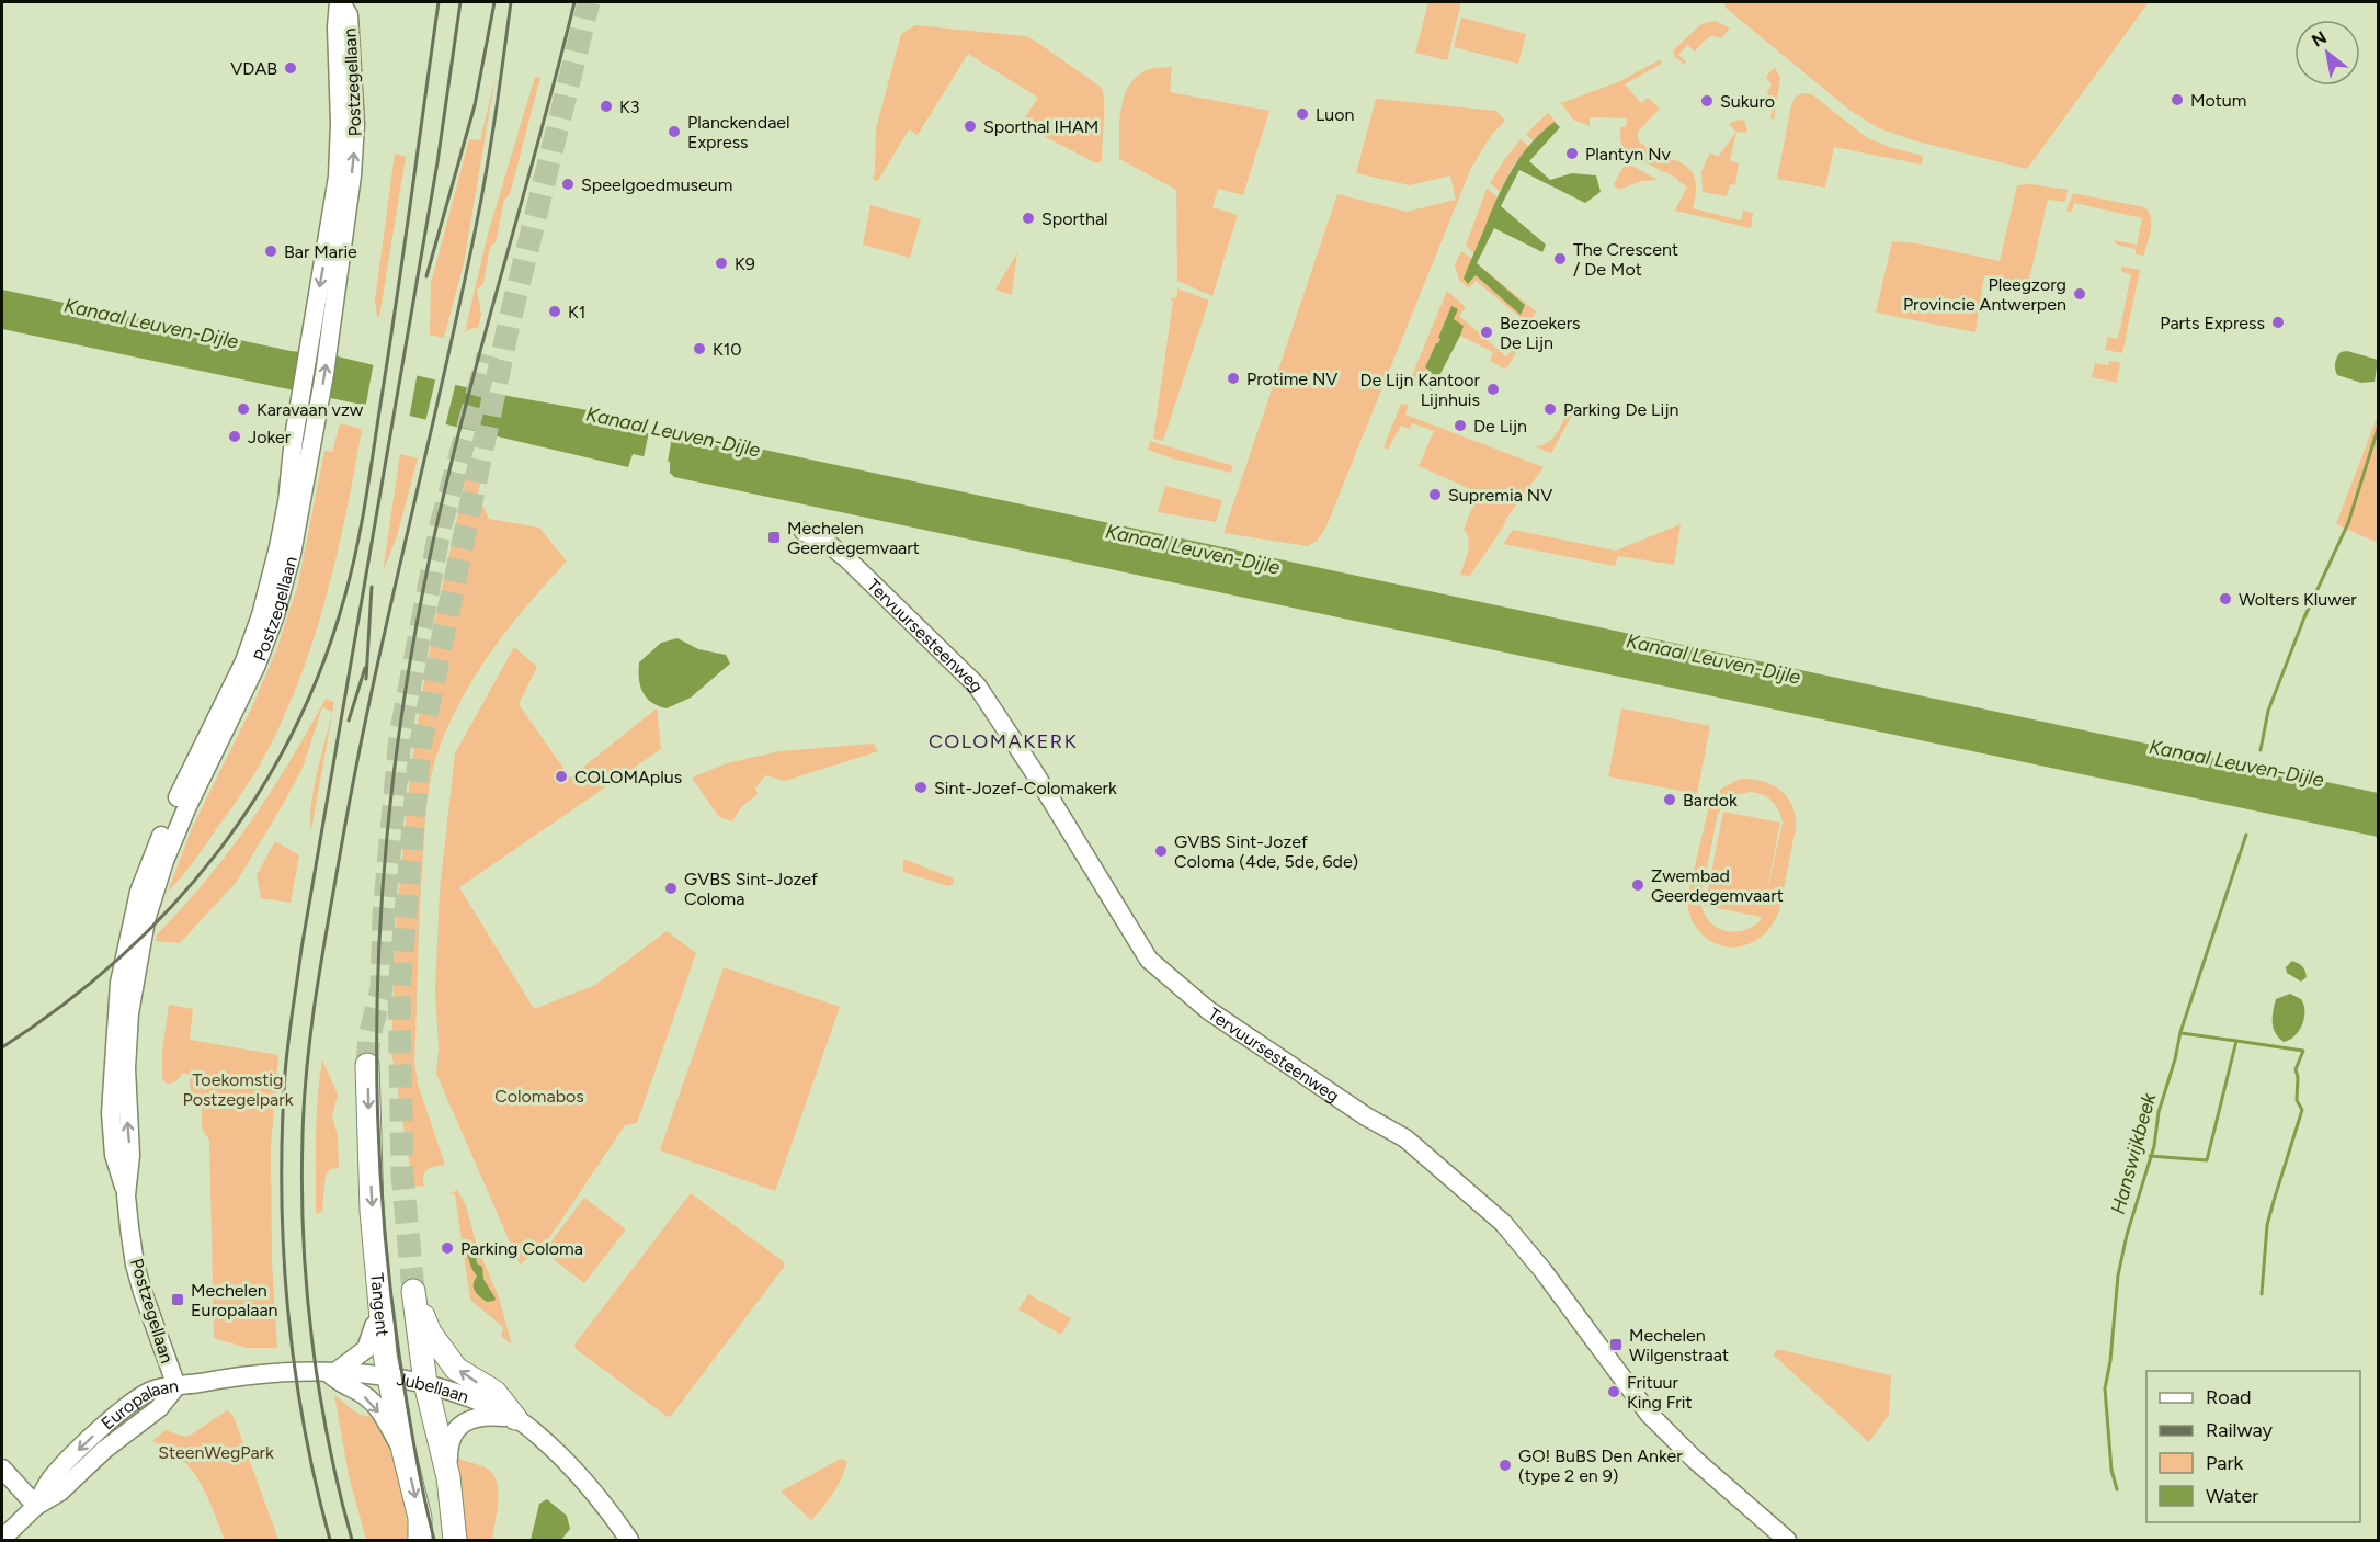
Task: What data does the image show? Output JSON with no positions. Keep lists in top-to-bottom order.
{
  "streets": {
    "highway": ["Tangent"],
    "main road": [
      "Postzegellaan",
      "Tervuursesteenweg",
      "Jubellaan",
      "Europalaan"
    ]
  },
  "crossings": [
    ["Postzegellaan", "Jubellaan"],
    ["Postzegellaan", "Europalaan"],
    ["Tangent", "Jubellaan"],
    ["Jubellaan", "Europalaan"]
  ],
  "districts": ["COLOMAKERK"],
  "water": ["Kanaal Leuven-Dijle", "Hanswijkbeek"],
  "parks": ["Toekomstig Postzegelpark", "Colomabos", "SteenWegPark"],
  "places": {
    "other": [
      "VDAB",
      "Motum",
      "Sukuro",
      "K3",
      "Luon",
      "Sporthal IHAM",
      "Planckendael Express",
      "Plantyn Nv",
      "Speelgoedmuseum",
      "Sporthal",
      "Bar Marie",
      "The Crescent / De Mot",
      "K9",
      "Pleegzorg Provincie Antwerpen",
      "K1",
      "Parts Express",
      "Bezoekers De Lijn",
      "K10",
      "Protime NV",
      "De Lijn Kantoor Lijnhuis",
      "Karavaan vzw",
      "Parking De Lijn",
      "De Lijn",
      "Joker",
      "Supremia NV",
      "Wolters Kluwer",
      "COLOMAplus",
      "Sint-Jozef-Colomakerk",
      "Bardok",
      "GVBS Sint-Jozef Coloma (4de, 5de, 6de)",
      "Zwembad Geerdegemvaart",
      "GVBS Sint-Jozef Coloma",
      "Parking Coloma",
      "Frituur King Frit",
      "GO! BuBS Den Anker (type 2 en 9)"
    ],
    "transit": ["Mechelen Geerdegemvaart", "Mechelen Europalaan", "Mechelen Wilgenstraat"]
  },
  "legend": [
    "Road",
    "Railway",
    "Park",
    "Water"
  ],
  "north": "top left"
}
